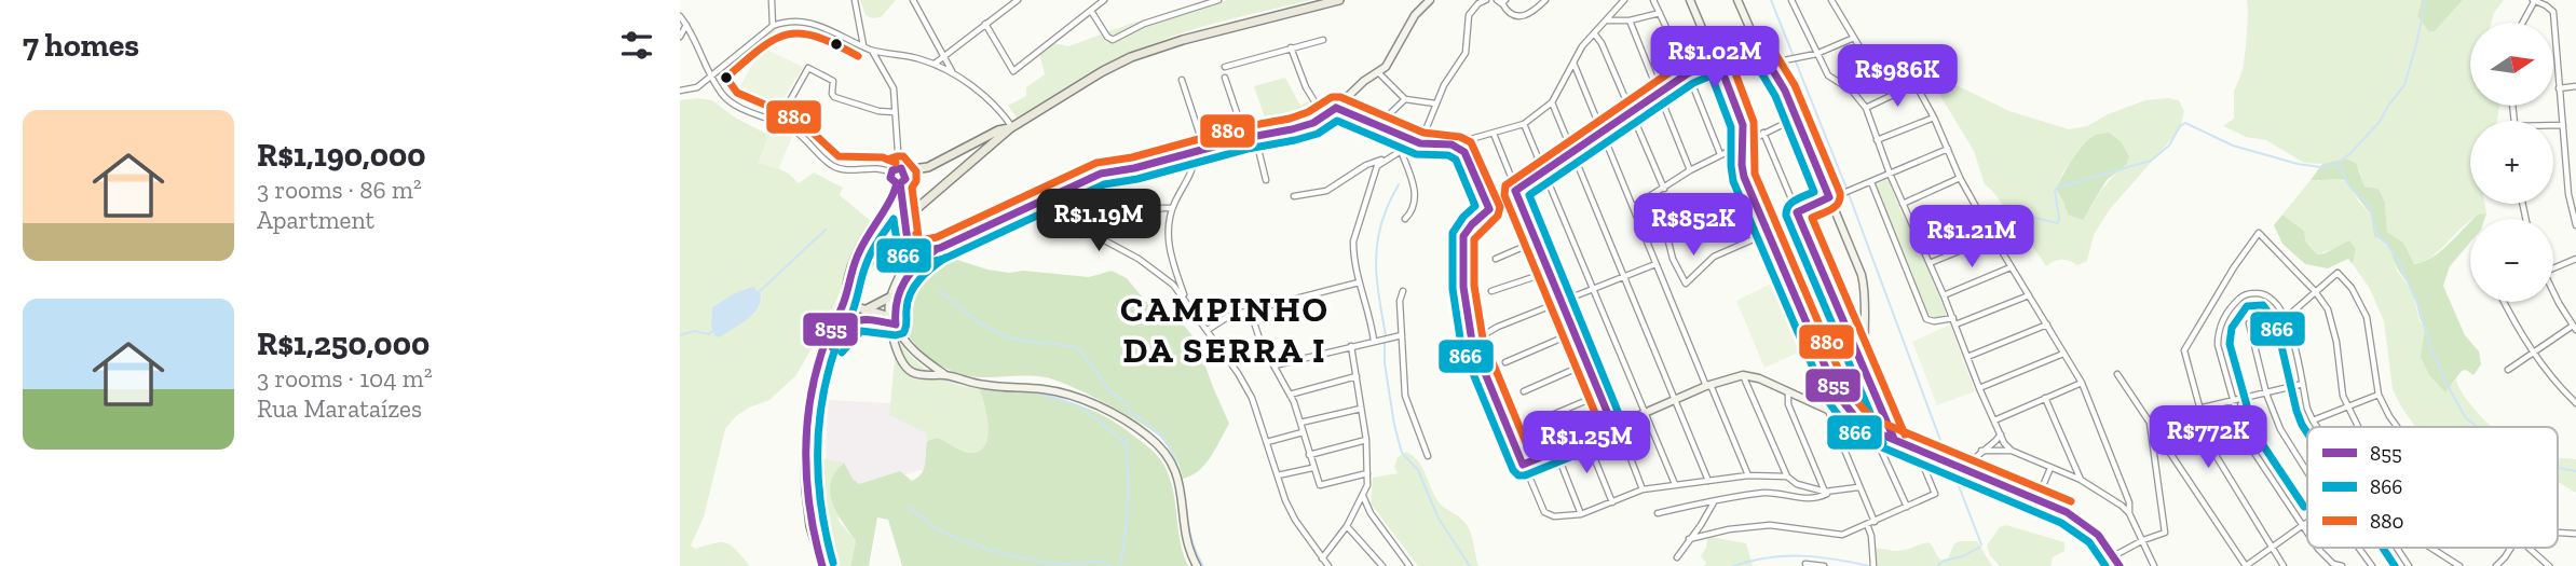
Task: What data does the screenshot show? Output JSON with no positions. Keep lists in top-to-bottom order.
{
  "districts": ["CAMPINHO DA SERRA I"],
  "lines": ["transit line 880", "transit line 855", "transit line 866"],
  "legend": ["855", "866", "880"],
  "north": "right",
  "page": {
    "heading": "7 homes",
    "map_buttons": ["+", "−"],
    "price": [
      "R$1.02M",
      "R$986K",
      "R$1.19M",
      "R$852K",
      "R$1.21M",
      "R$772K",
      "R$1.25M"
    ],
    "list": [
      {
        "name": "R$1,190,000",
        "note": "3 rooms · 86 m² · Apartment"
      },
      {
        "name": "R$1,250,000",
        "note": "3 rooms · 104 m² · Rua Marataízes"
      }
    ]
  }
}
